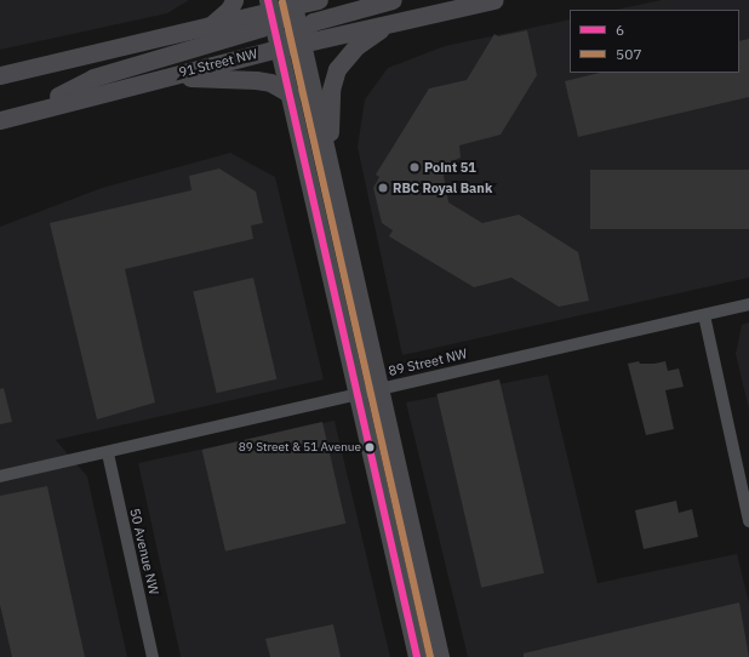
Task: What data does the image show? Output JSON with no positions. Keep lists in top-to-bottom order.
{
  "streets": {
    "main road": ["91 Street NW"],
    "street": ["89 Street NW", "50 Avenue NW"]
  },
  "crossings": [
    ["89 Street NW", "50 Avenue NW"]
  ],
  "places": ["Point 51", "RBC Royal Bank", "89 Street & 51 Avenue"],
  "lines": ["transit line 6", "transit line 507"],
  "legend": ["6", "507"]
}
